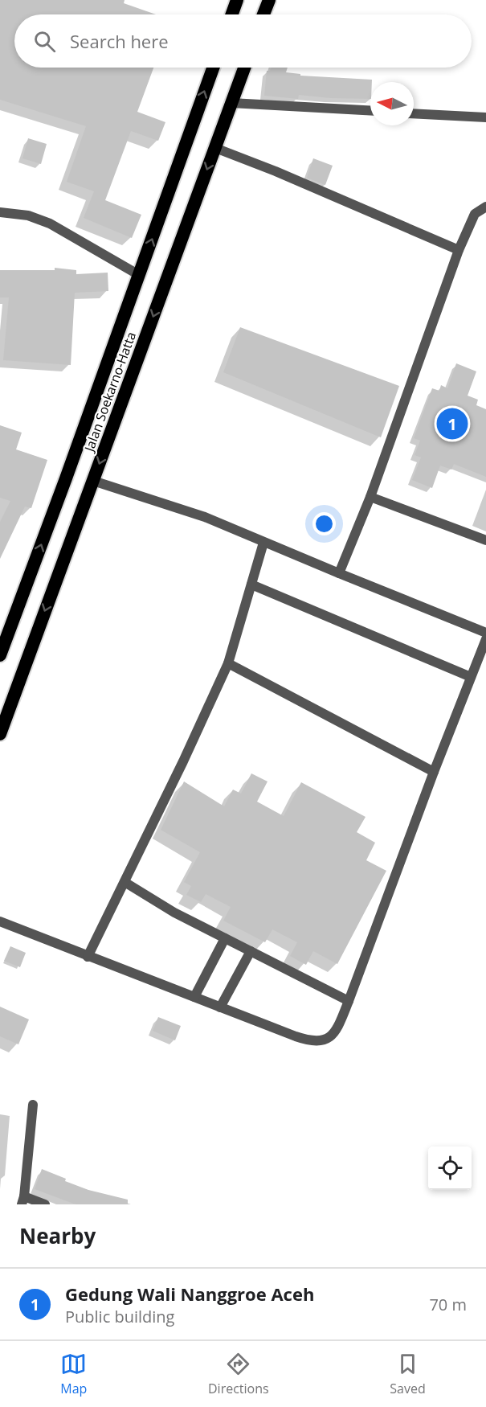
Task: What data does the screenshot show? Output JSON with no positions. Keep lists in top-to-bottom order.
{
  "streets": {
    "highway": ["Jalan Soekarno-Hatta"]
  },
  "north": "left",
  "page": {
    "search": "Search here",
    "pins": "1",
    "heading": "Nearby",
    "list": [
      {
        "mark": "1",
        "name": "Gedung Wali Nanggroe Aceh",
        "note": "Public building",
        "value": "70 m"
      }
    ],
    "nav": ["Map", "Directions", "Saved"]
  }
}
